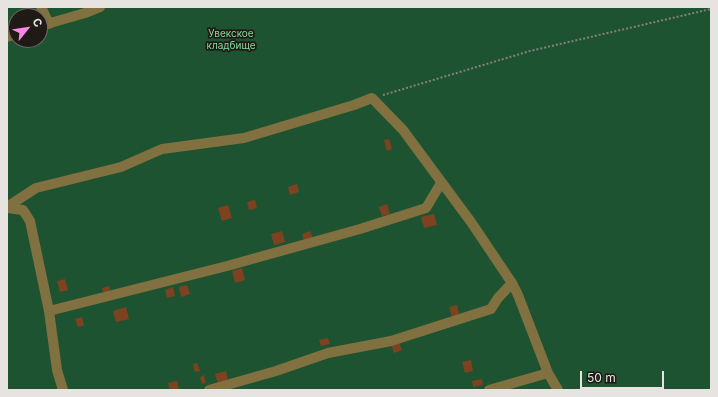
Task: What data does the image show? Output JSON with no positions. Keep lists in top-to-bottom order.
{
  "parks": ["Увекское кладбище"],
  "scale_bar": "50 m",
  "north": "top right"
}
